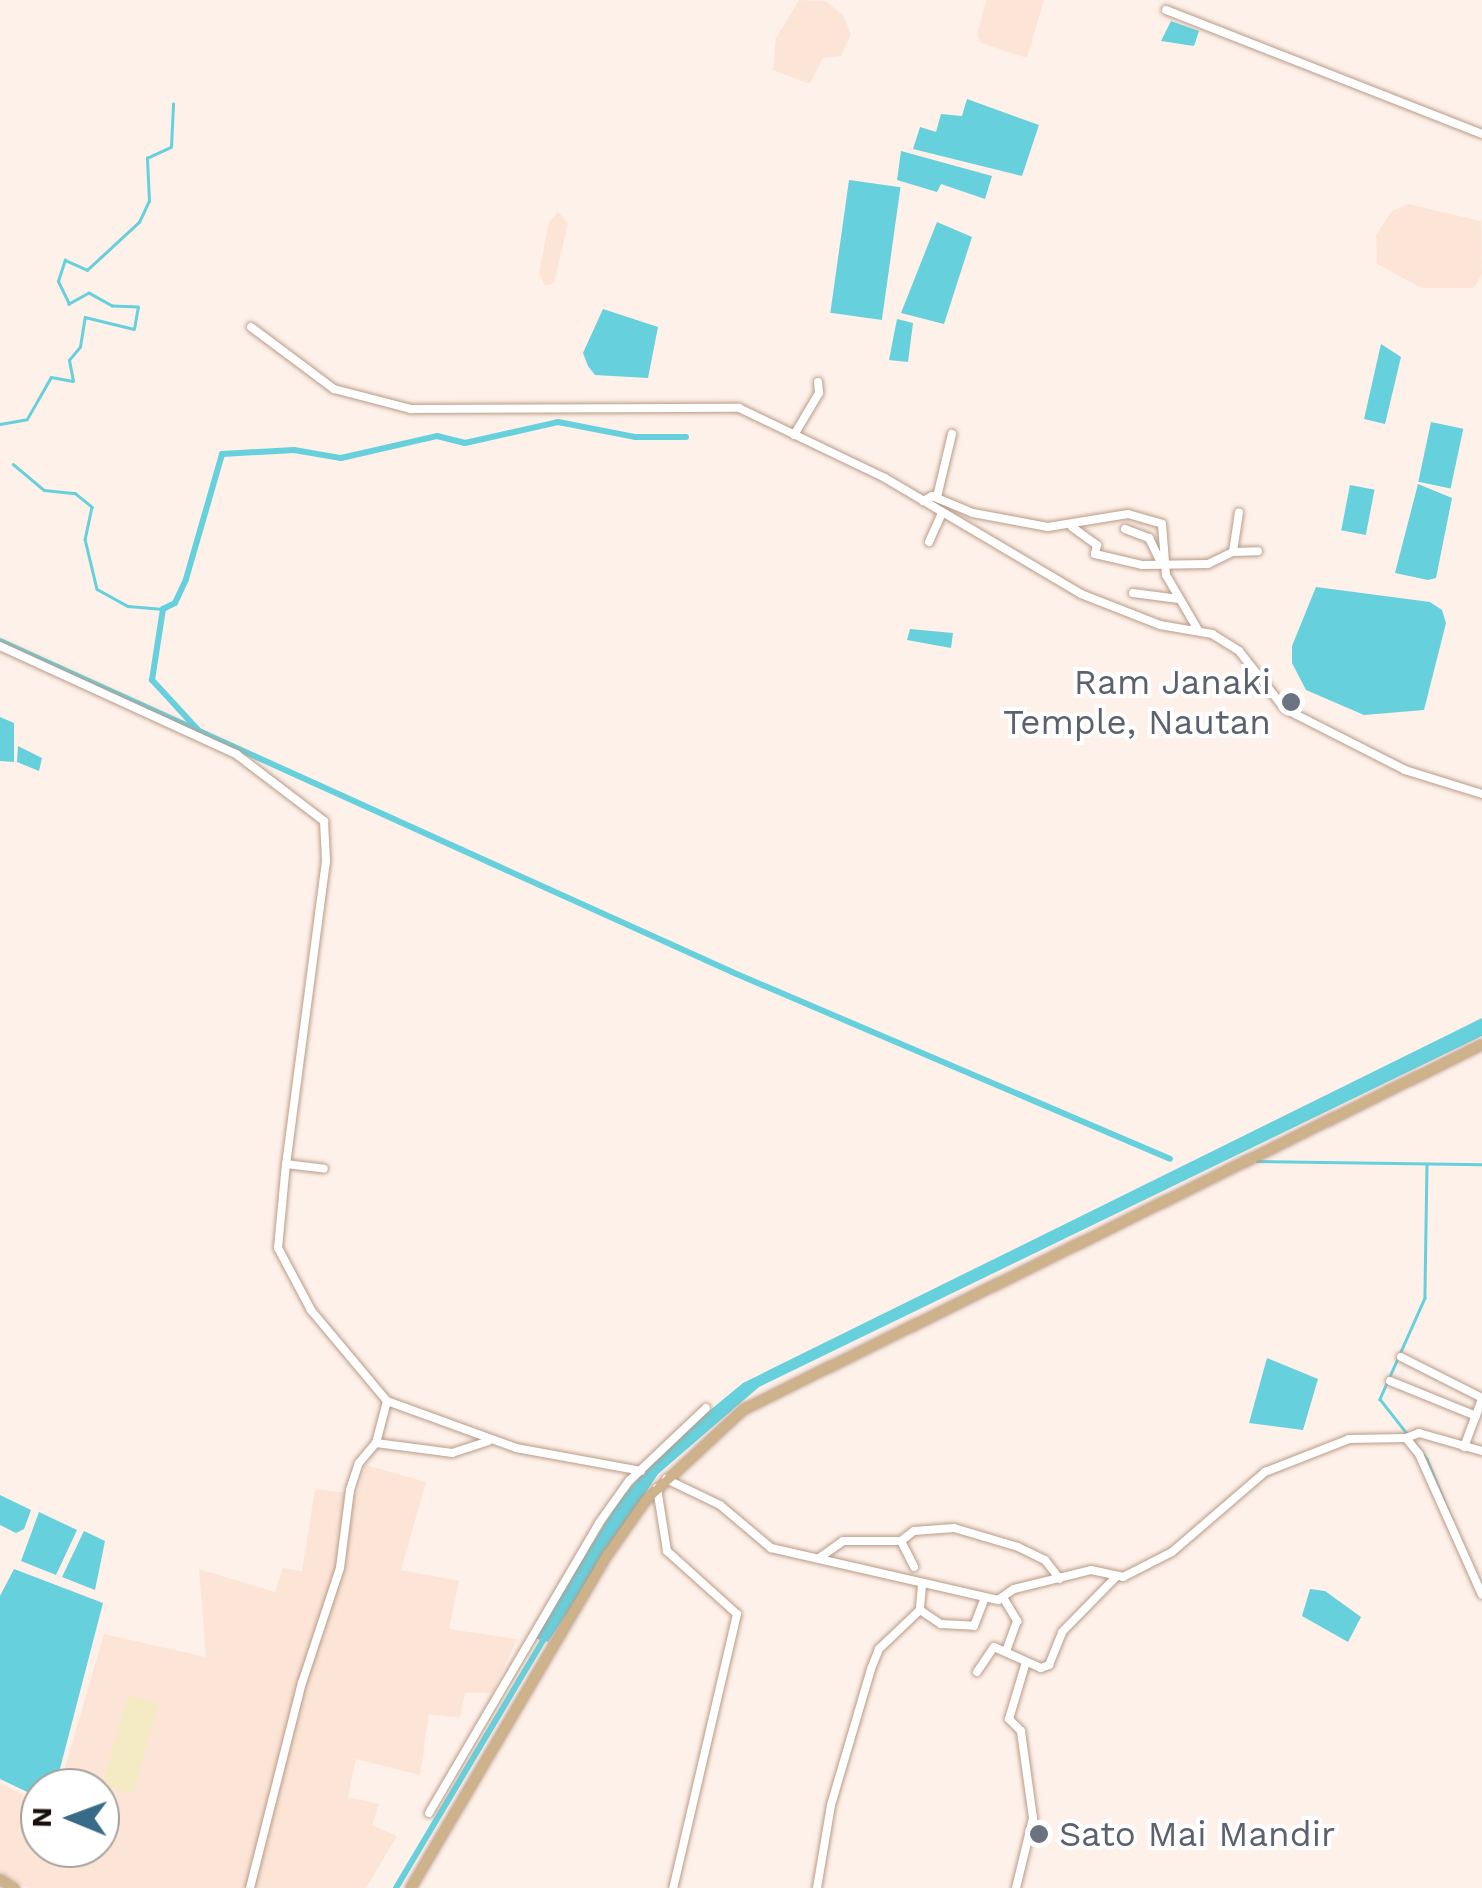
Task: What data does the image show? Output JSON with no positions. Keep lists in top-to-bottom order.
{
  "places": ["Ram Janaki Temple, Nautan", "Sato Mai Mandir"],
  "north": "left"
}
